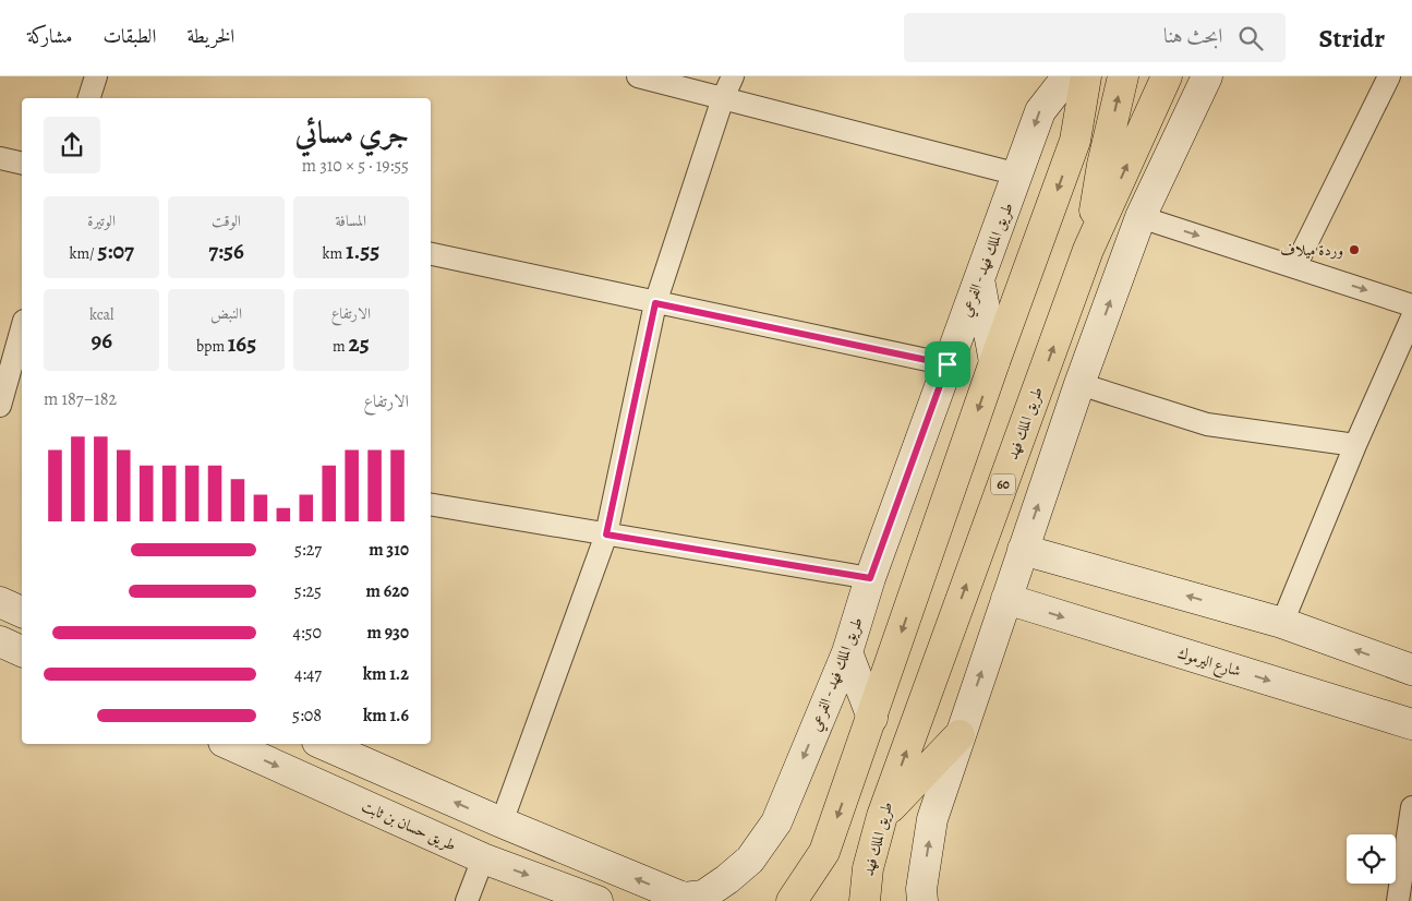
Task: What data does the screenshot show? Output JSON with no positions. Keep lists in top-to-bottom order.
{
  "streets": {
    "highway": ["طريق الملك فهد", "60"],
    "main road": ["طريق الملك فهد - الفرعي", "شارع اليرموك", "طريق حسان بن ثابت"]
  },
  "places": ["وردة ميلاف"],
  "page": {
    "header": "Stridr",
    "search": "ابحث هنا",
    "nav": ["الخريطة", "الطبقات", "مشاركة"],
    "heading": ["جري مسائي", "19:55 · 5 × 310 m"],
    "stats": [
      ["المسافة", "1.55 km"],
      ["الوقت", "7:56"],
      ["الوتيرة", "5:07 /km"],
      ["الارتفاع", "25 m"],
      ["النبض", "165 bpm"],
      ["kcal", "96"]
    ],
    "chart": ["الارتفاع", "182–187 m"],
    "list": [
      {
        "name": "310 m",
        "note": "5:27"
      },
      {
        "name": "620 m",
        "note": "5:25"
      },
      {
        "name": "930 m",
        "note": "4:50"
      },
      {
        "name": "1.2 km",
        "note": "4:47"
      },
      {
        "name": "1.6 km",
        "note": "5:08"
      }
    ]
  }
}
